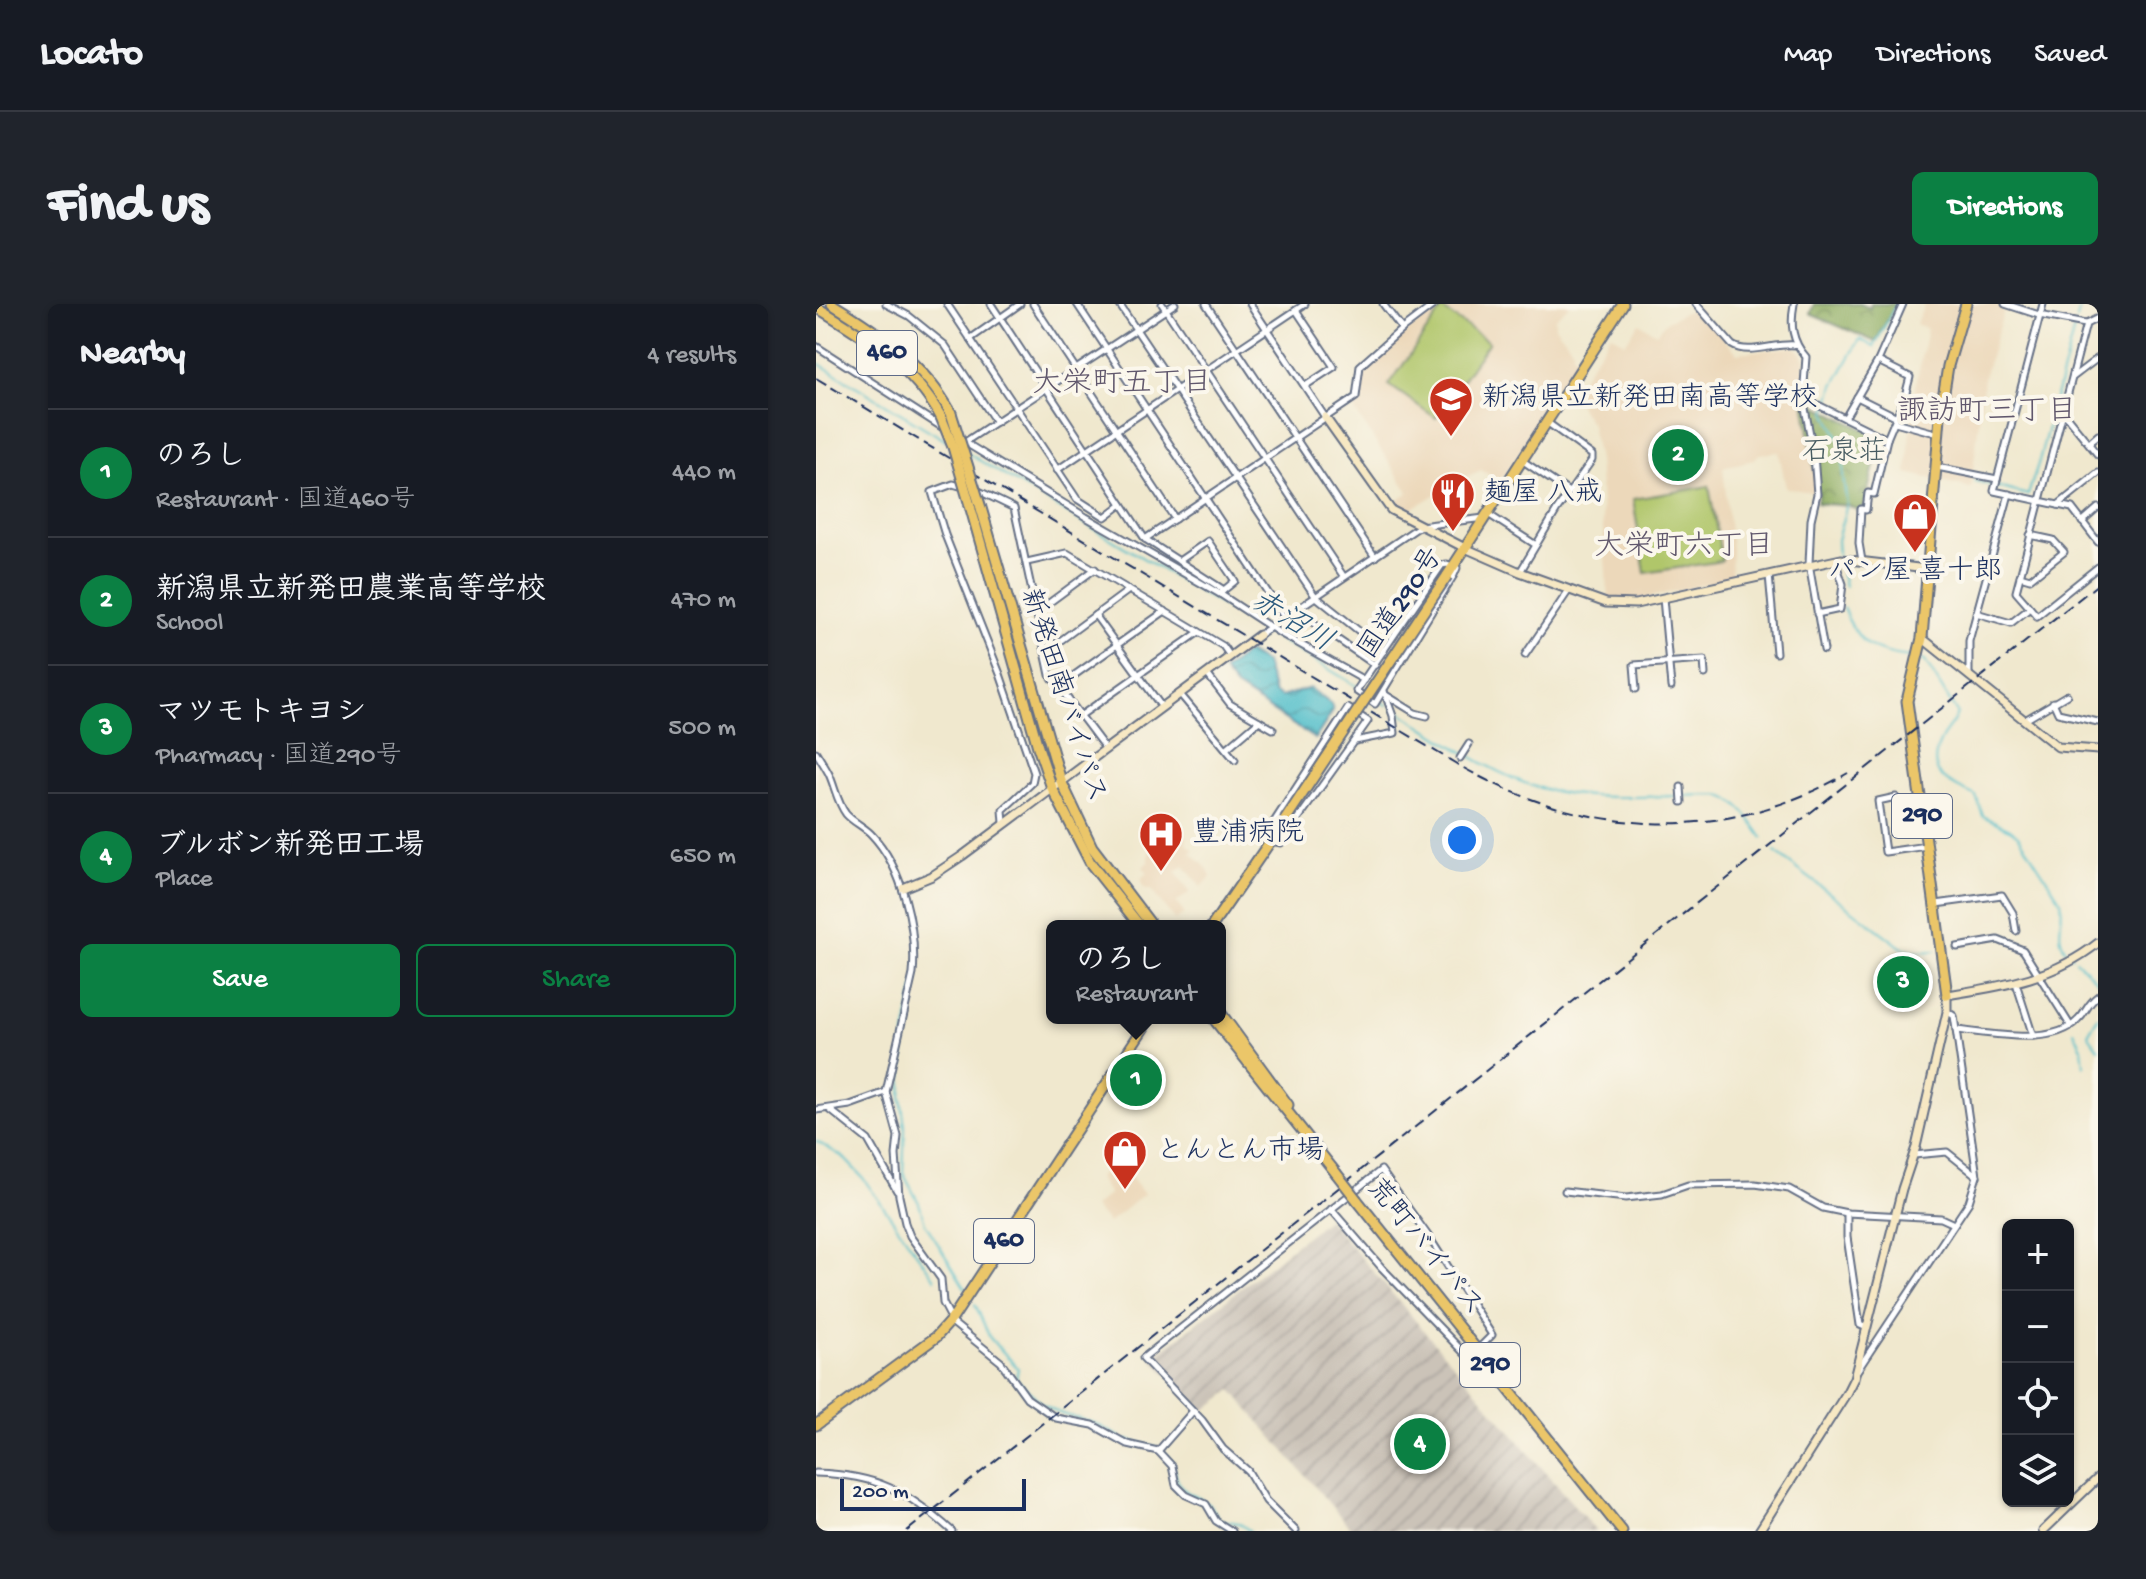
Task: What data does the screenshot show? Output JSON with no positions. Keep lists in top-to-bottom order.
{
  "streets": {
    "highway": [
      "460",
      "国道290号",
      "新発田南バイパス",
      "290",
      "荒町バイパス"
    ]
  },
  "crossings": [
    ["460", "新発田南バイパス"]
  ],
  "districts": ["大栄町五丁目", "諏訪町三丁目", "大栄町六丁目"],
  "water": ["赤沼川"],
  "parks": ["石泉荘"],
  "places": {
    "school or university": ["新潟県立新発田南高等学校"],
    "restaurant": ["麺屋 八戒"],
    "shop": ["パン屋 喜十郎", "とんとん市場"],
    "hospital": ["豊浦病院"]
  },
  "scale_bar": "200 m",
  "page": {
    "header": "Locato",
    "nav": ["Map", "Directions", "Saved"],
    "buttons": [
      "Directions",
      ["Save", "Share"]
    ],
    "title": "Find us",
    "heading": ["Nearby", "4 results"],
    "list": [
      {
        "mark": "1",
        "name": "のろし",
        "note": "Restaurant · 国道460号",
        "value": "440 m"
      },
      {
        "mark": "2",
        "name": "新潟県立新発田農業高等学校",
        "note": "School",
        "value": "470 m"
      },
      {
        "mark": "3",
        "name": "マツモトキヨシ",
        "note": "Pharmacy · 国道290号",
        "value": "500 m"
      },
      {
        "mark": "4",
        "name": "ブルボン新発田工場",
        "note": "Place",
        "value": "650 m"
      }
    ],
    "pins": [
      "2",
      "3",
      "1",
      "4"
    ],
    "popup": ["のろし", "Restaurant"],
    "map_buttons": ["+", "−"],
    "scale": "200 m"
  }
}
